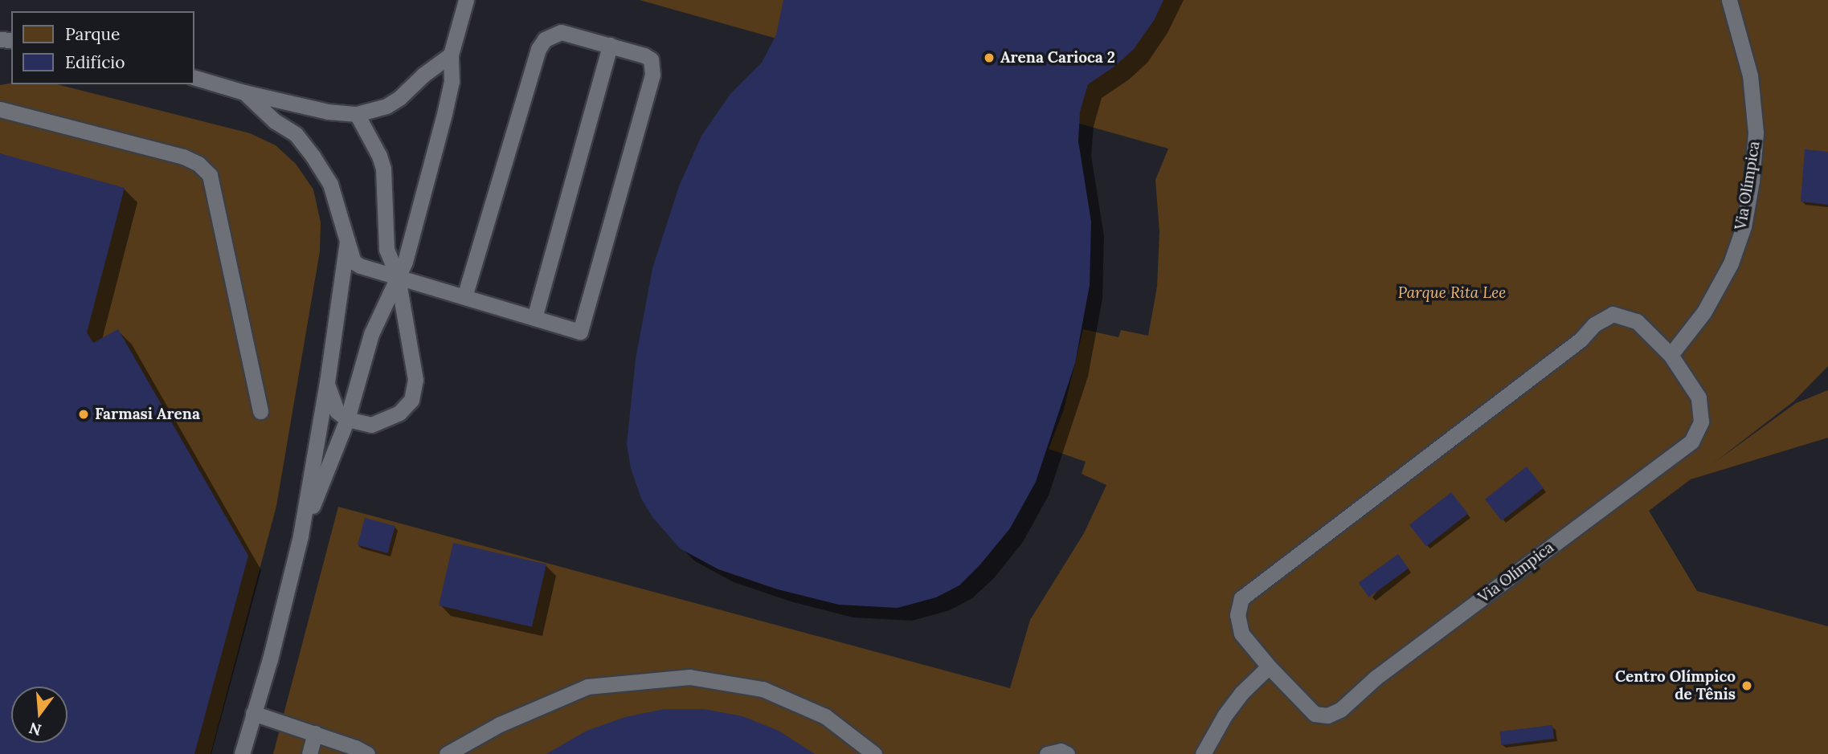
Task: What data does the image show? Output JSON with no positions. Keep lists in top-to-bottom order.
{
  "streets": {
    "street": ["Via Olímpica"]
  },
  "parks": ["Parque Rita Lee"],
  "places": ["Arena Carioca 2", "Farmasi Arena", "Centro Olímpico de Tênis"],
  "legend": ["Parque", "Edifício"],
  "north": "bottom"
}
